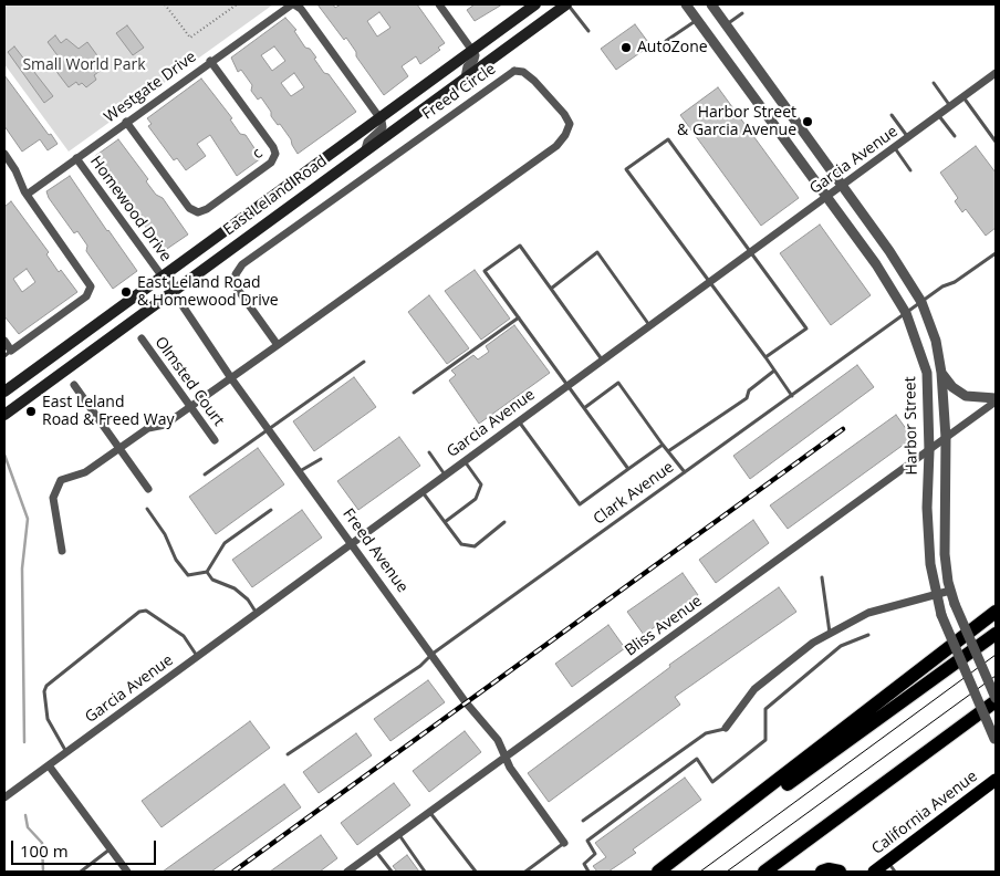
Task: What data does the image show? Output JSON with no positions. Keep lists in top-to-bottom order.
{
  "streets": {
    "main road": ["East Leland Road", "California Avenue"],
    "street": [
      "Westgate Drive",
      "Freed Circle",
      "c",
      "Garcia Avenue",
      "Homewood Drive",
      "Olmsted Court",
      "Harbor Street",
      "Freed Avenue",
      "Bliss Avenue"
    ],
    "lane": ["Clark Avenue"]
  },
  "crossings": [
    ["Westgate Drive", "c"],
    ["Westgate Drive", "East Leland Road"],
    ["Westgate Drive", "Homewood Drive"],
    ["Freed Circle", "Olmsted Court"],
    ["Freed Circle", "Freed Avenue"],
    ["Garcia Avenue", "Harbor Street"],
    ["Garcia Avenue", "Freed Avenue"],
    ["East Leland Road", "Homewood Drive"],
    ["East Leland Road", "Freed Avenue"],
    ["Homewood Drive", "Freed Avenue"],
    ["Harbor Street", "Clark Avenue"],
    ["Harbor Street", "Bliss Avenue"],
    ["Clark Avenue", "Freed Avenue"],
    ["Freed Avenue", "Bliss Avenue"]
  ],
  "parks": ["Small World Park"],
  "places": [
    "AutoZone",
    "Harbor Street & Garcia Avenue",
    "East Leland Road & Homewood Drive",
    "East Leland Road & Freed Way"
  ],
  "scale_bar": "100 m"
}
